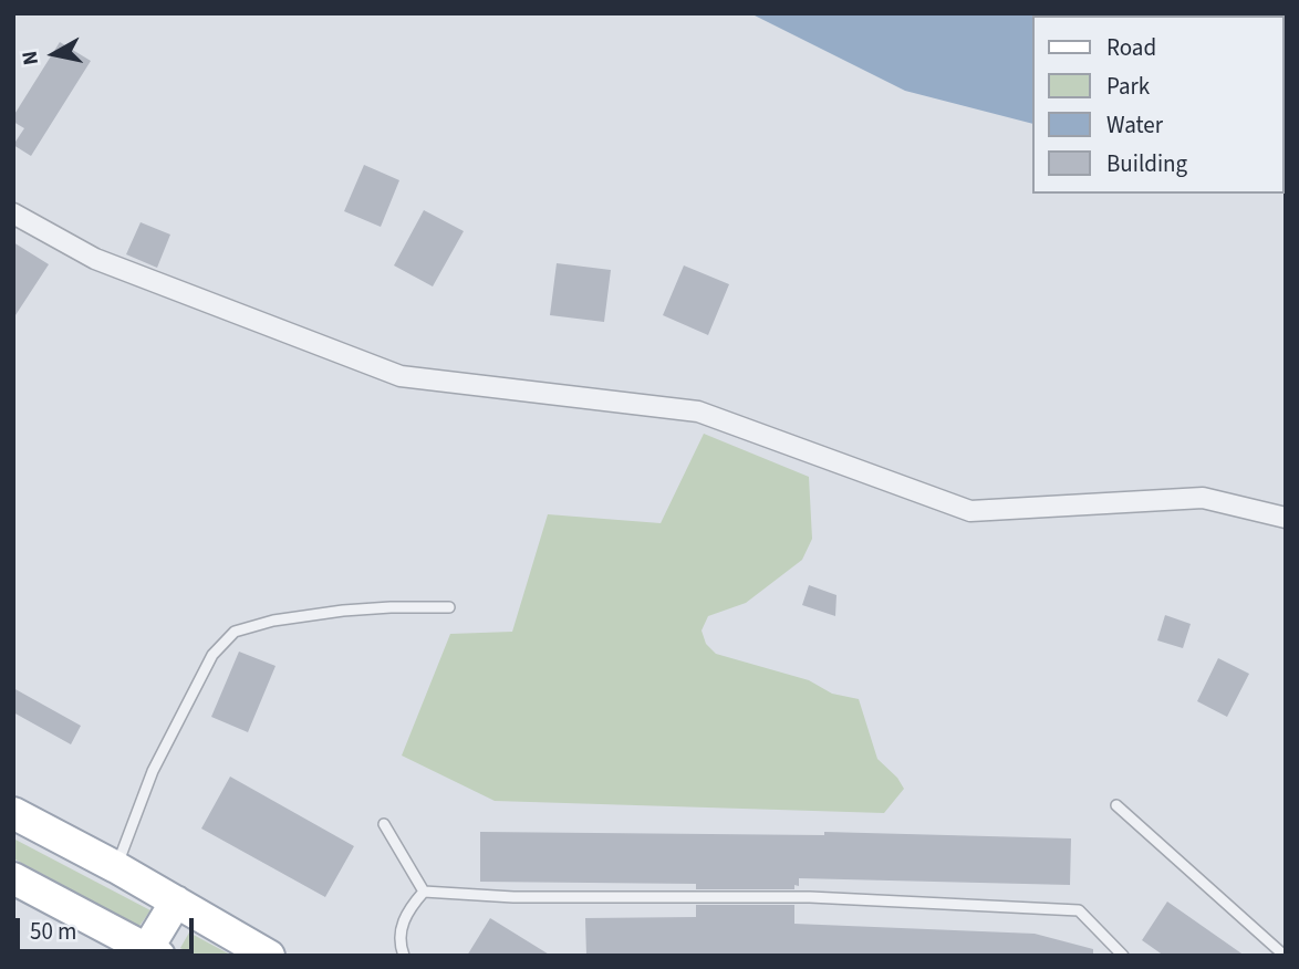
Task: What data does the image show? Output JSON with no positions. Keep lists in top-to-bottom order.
{
  "legend": [
    "Road",
    "Park",
    "Water",
    "Building"
  ],
  "scale_bar": "50 m",
  "north": "left"
}
